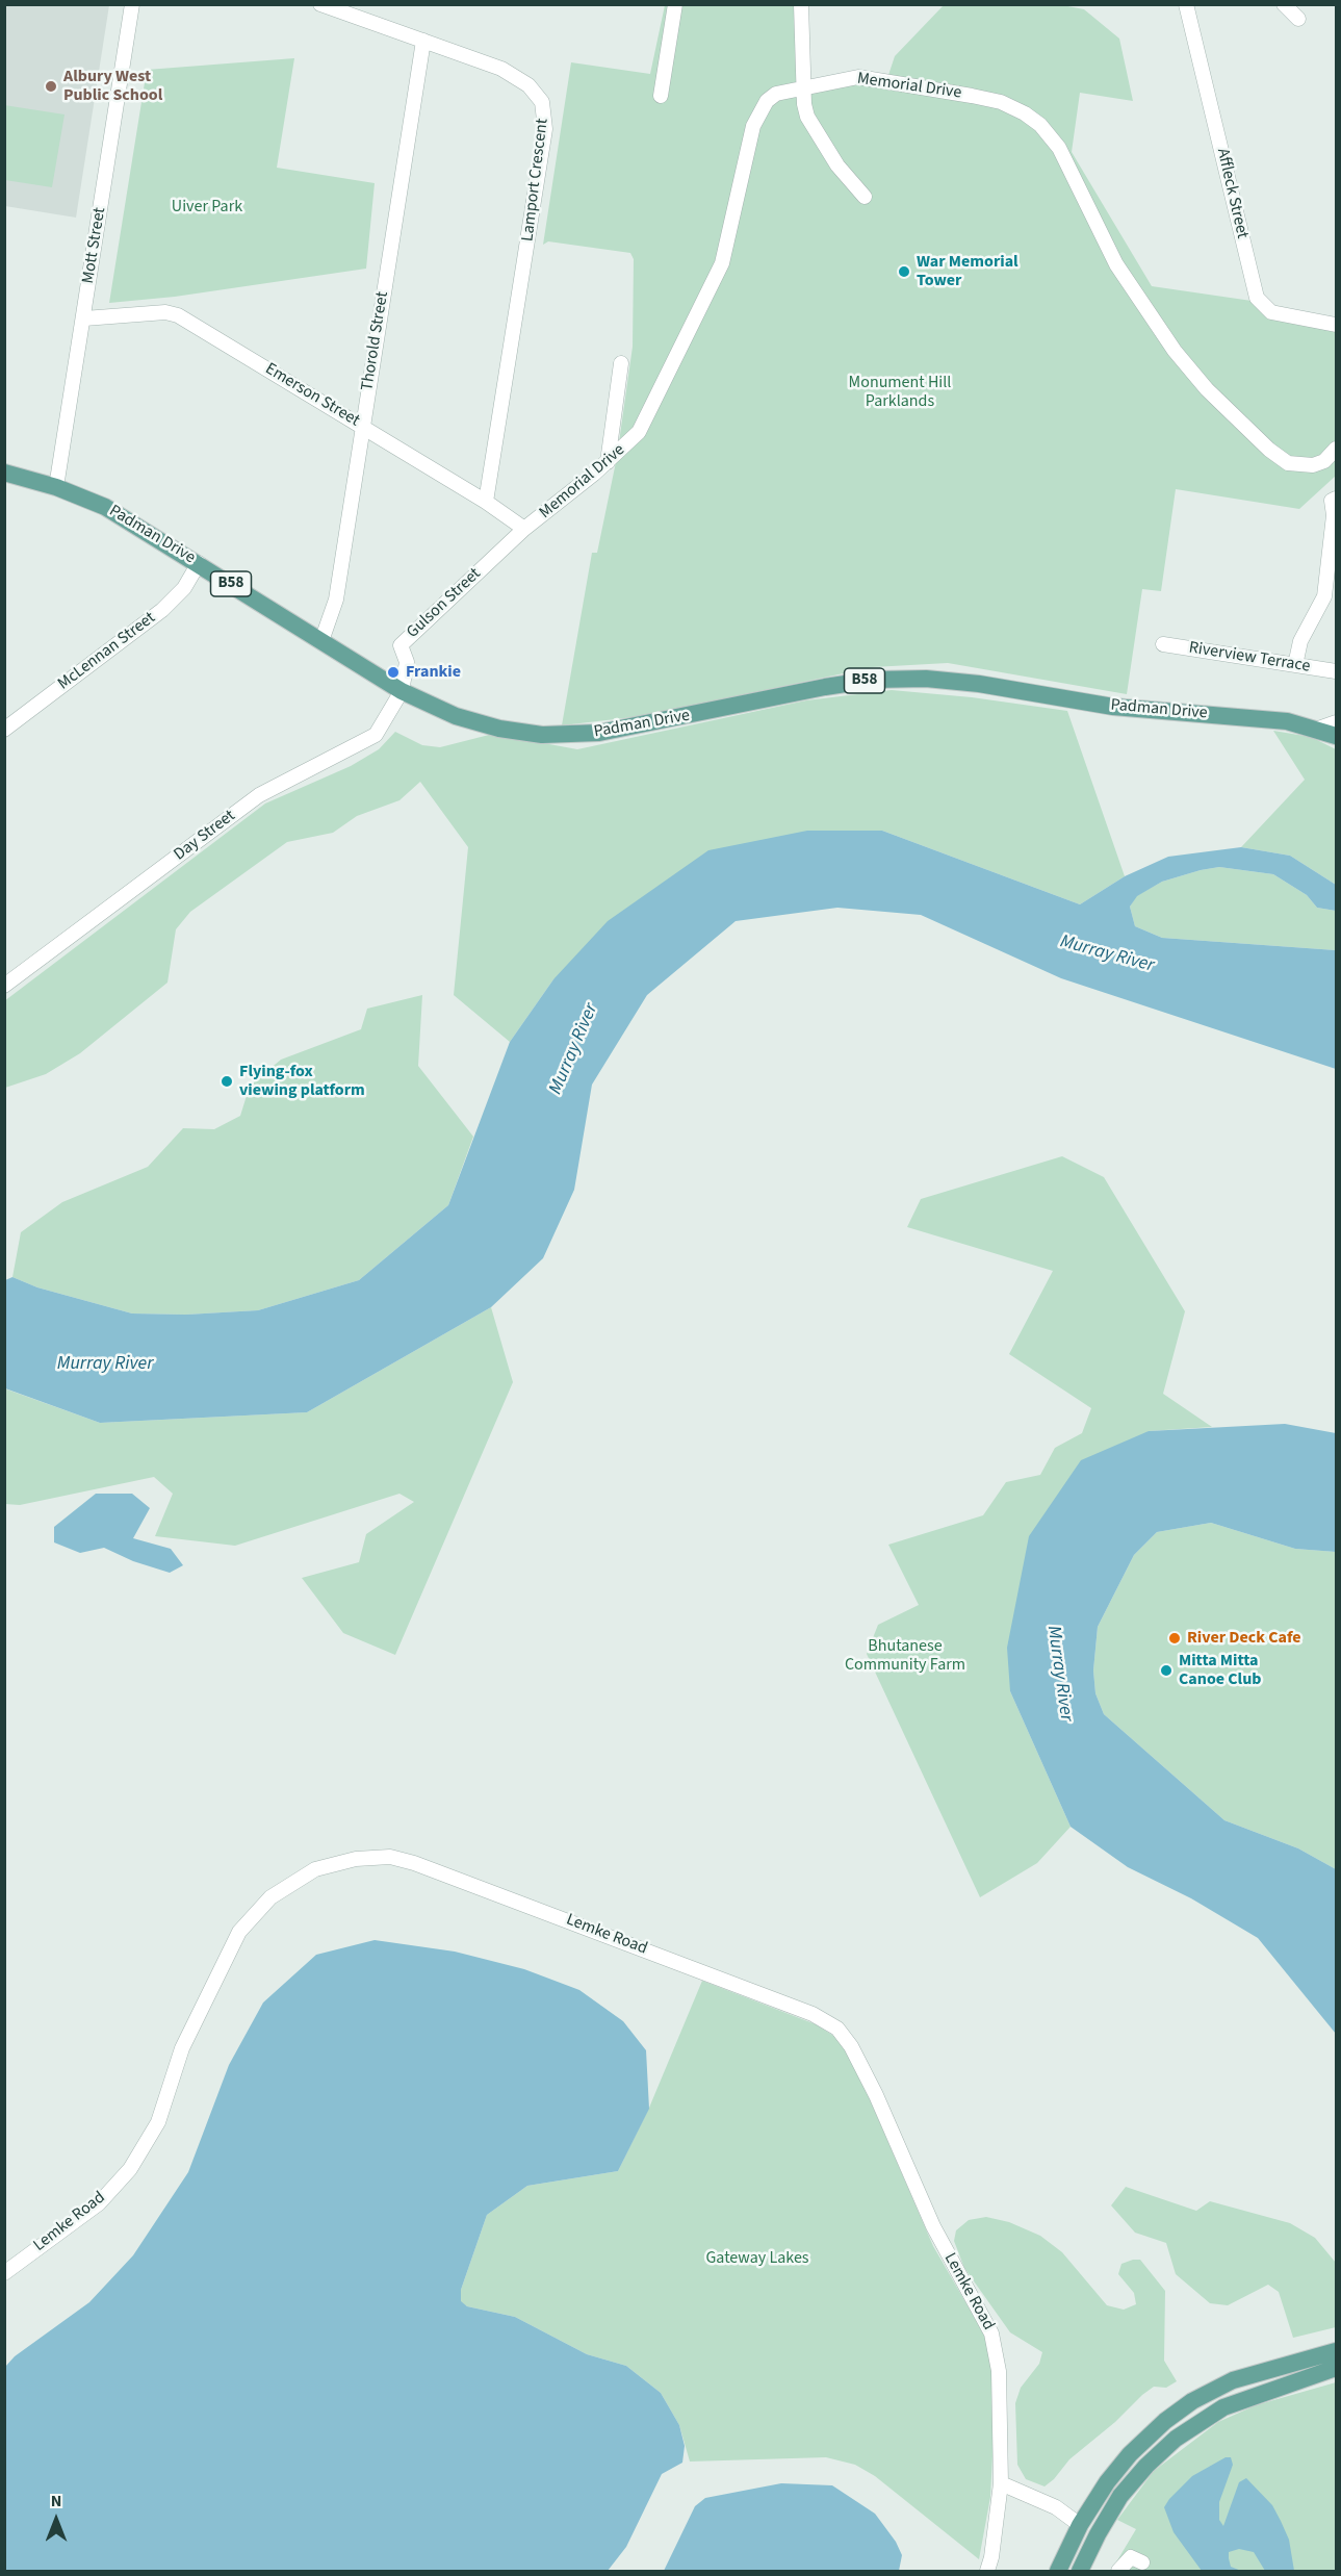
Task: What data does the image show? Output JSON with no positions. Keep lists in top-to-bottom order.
{
  "streets": {
    "main road": ["Padman Drive", "B58"],
    "street": [
      "Memorial Drive",
      "Lamport Crescent",
      "Affleck Street",
      "Mott Street",
      "Thorold Street",
      "Emerson Street",
      "Gulson Street",
      "McLennan Street",
      "Riverview Terrace",
      "Day Street",
      "Lemke Road"
    ]
  },
  "crossings": [
    ["Memorial Drive", "Emerson Street"],
    ["Memorial Drive", "Gulson Street"],
    ["Lamport Crescent", "Thorold Street"],
    ["Lamport Crescent", "Emerson Street"],
    ["Mott Street", "Emerson Street"],
    ["Mott Street", "Padman Drive"],
    ["Thorold Street", "Emerson Street"],
    ["Thorold Street", "Padman Drive"],
    ["Emerson Street", "Gulson Street"],
    ["Padman Drive", "Gulson Street"],
    ["Padman Drive", "McLennan Street"],
    ["Padman Drive", "Day Street"],
    ["Gulson Street", "Day Street"]
  ],
  "water": ["Murray River"],
  "parks": [
    "Uiver Park",
    "Monument Hill Parklands",
    "Bhutanese Community Farm",
    "Gateway Lakes"
  ],
  "places": [
    "Albury West Public School",
    "War Memorial Tower",
    "Frankie",
    "Flying-fox viewing platform",
    "River Deck Cafe",
    "Mitta Mitta Canoe Club"
  ],
  "north": "top"
}
